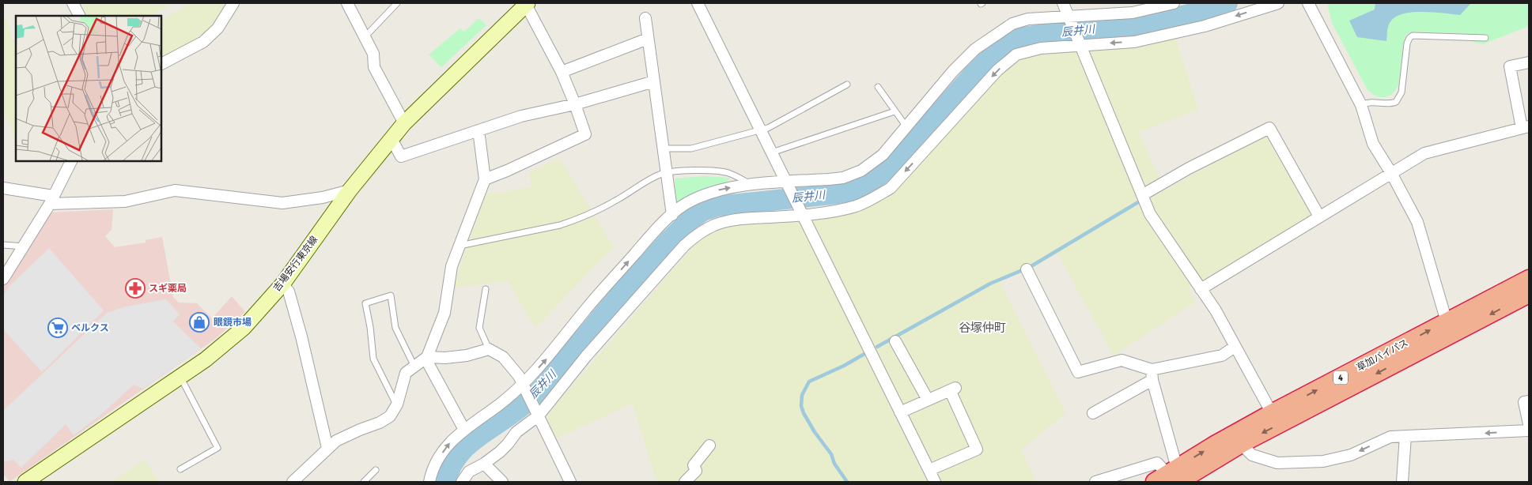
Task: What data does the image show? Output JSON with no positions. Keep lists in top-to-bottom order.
{
  "streets": {
    "highway": ["草加バイパス", "4"],
    "main road": ["吉場安行東京線"]
  },
  "districts": ["谷塚仲町"],
  "water": ["辰井川"],
  "places": {
    "pharmacy": ["スギ薬局"],
    "shop": ["眼鏡市場"],
    "supermarket": ["ベルクス"]
  }
}
